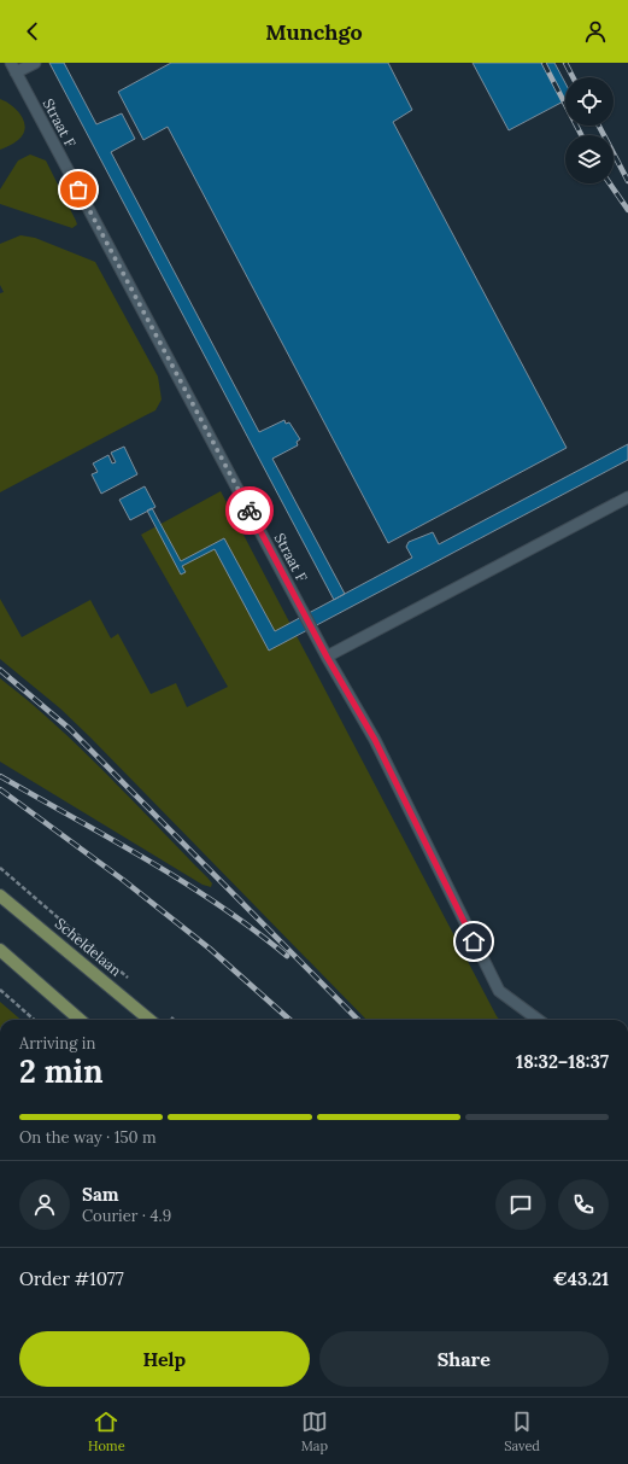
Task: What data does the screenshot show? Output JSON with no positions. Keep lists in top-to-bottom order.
{
  "streets": {
    "main road": ["Scheldelaan"],
    "lane": ["Straat F"]
  },
  "page": {
    "header": "Munchgo",
    "heading": ["2 min", "Arriving in", "18:32–18:37"],
    "panel": [
      "Sam",
      "Courier · 4.9",
      "Order #1077",
      "€43.21"
    ],
    "bar": "On the way · 150 m",
    "buttons": ["Help", "Share"],
    "tabs": ["Home", "Map", "Saved"]
  }
}
